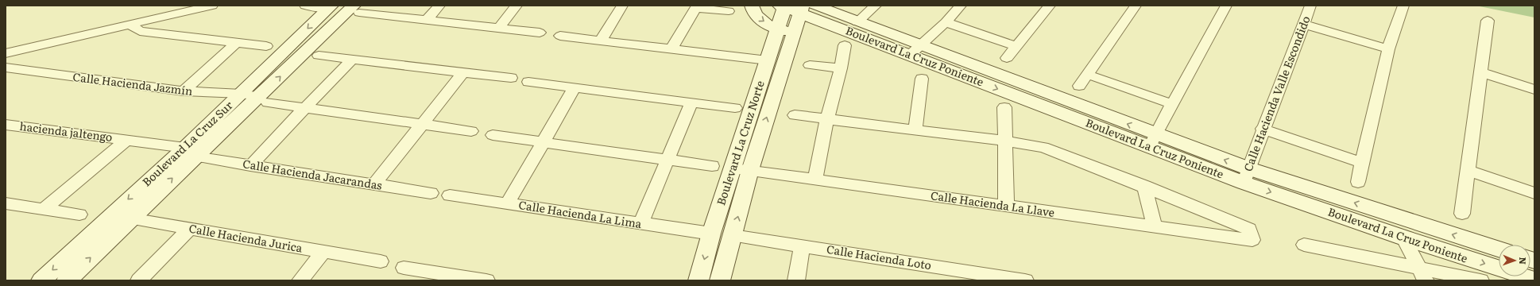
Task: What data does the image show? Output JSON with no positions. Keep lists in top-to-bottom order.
{
  "streets": {
    "street": [
      "Boulevard La Cruz Poniente",
      "Calle Hacienda Jazmín",
      "Calle Hacienda Valle Escondido",
      "hacienda jaltengo",
      "Boulevard La Cruz Norte",
      "Boulevard La Cruz Sur",
      "Calle Hacienda Jacarandas",
      "Calle Hacienda La Llave",
      "Calle Hacienda La Lima",
      "Calle Hacienda Jurica",
      "Calle Hacienda Loto"
    ]
  },
  "crossings": [
    ["Boulevard La Cruz Poniente", "Calle Hacienda Valle Escondido"],
    ["Boulevard La Cruz Poniente", "Boulevard La Cruz Norte"],
    ["Calle Hacienda Jazmín", "Boulevard La Cruz Sur"],
    ["hacienda jaltengo", "Boulevard La Cruz Sur"],
    ["hacienda jaltengo", "Calle Hacienda Jacarandas"],
    ["Boulevard La Cruz Norte", "Calle Hacienda La Llave"],
    ["Boulevard La Cruz Norte", "Calle Hacienda La Lima"],
    ["Boulevard La Cruz Norte", "Calle Hacienda Loto"],
    ["Boulevard La Cruz Sur", "Calle Hacienda Jacarandas"],
    ["Boulevard La Cruz Sur", "Calle Hacienda Jurica"]
  ],
  "north": "right"
}
